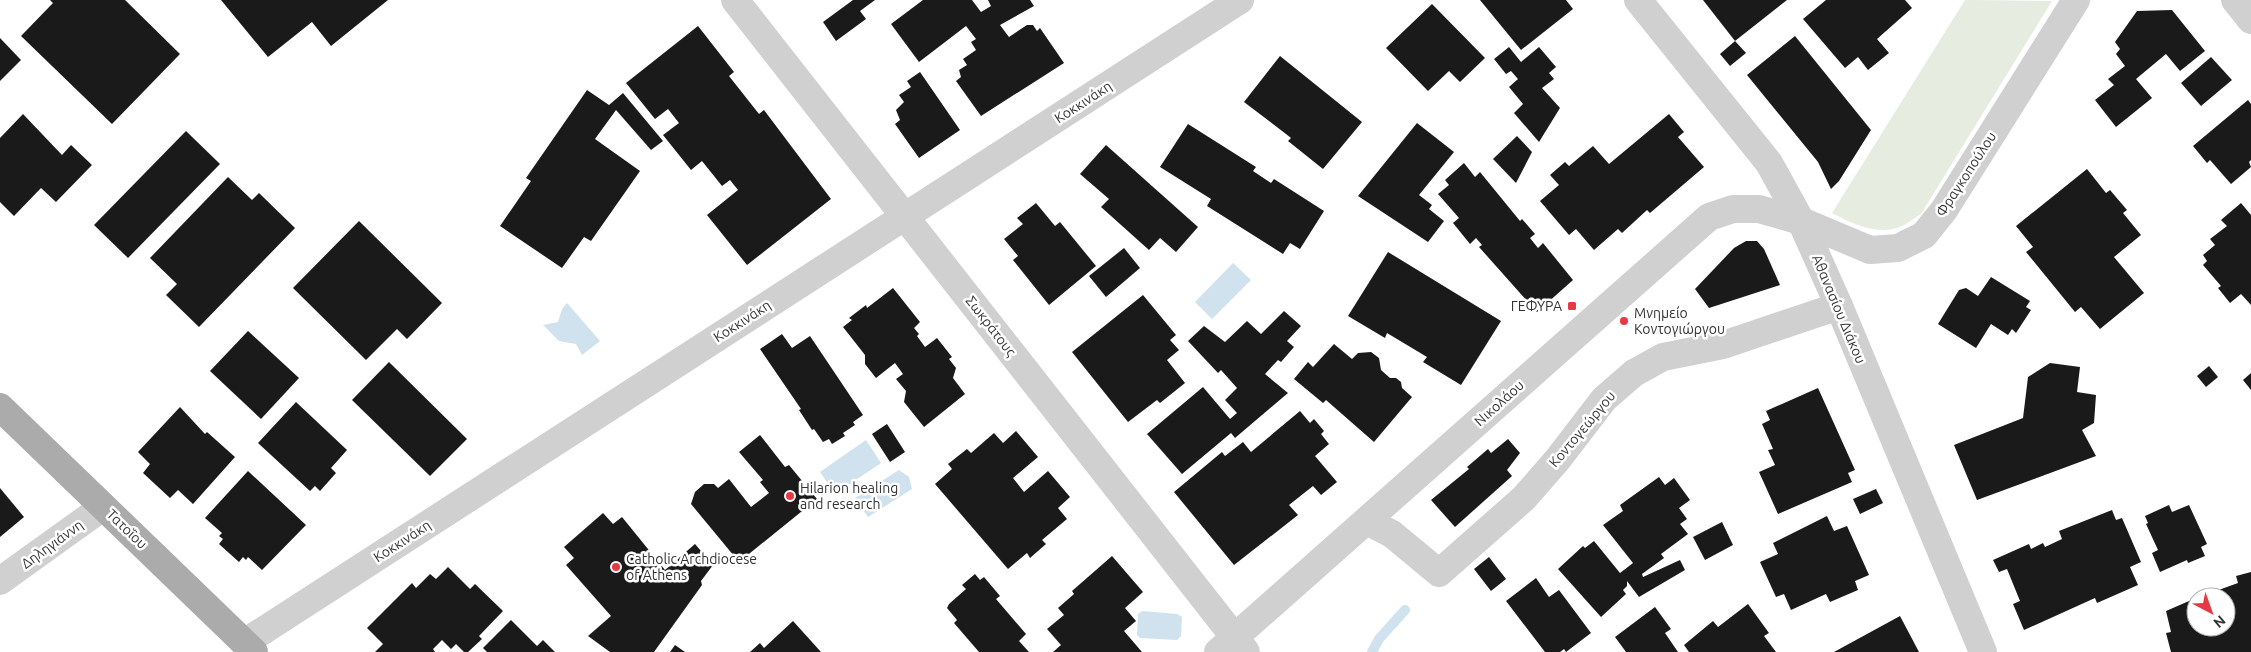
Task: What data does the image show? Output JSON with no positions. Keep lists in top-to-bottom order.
{
  "streets": {
    "main road": ["Τατοΐου"],
    "street": [
      "Κοκκινάκη",
      "Φραγκοπούλου",
      "Αθανασίου Διάκου",
      "Σωκράτους",
      "Νικολάου",
      "Κοντογεώργου",
      "Δηληγιάννη"
    ]
  },
  "crossings": [
    ["Κοκκινάκη", "Σωκράτους"],
    ["Κοκκινάκη", "Τατοΐου"],
    ["Φραγκοπούλου", "Αθανασίου Διάκου"],
    ["Φραγκοπούλου", "Νικολάου"],
    ["Αθανασίου Διάκου", "Νικολάου"],
    ["Αθανασίου Διάκου", "Κοντογεώργου"],
    ["Σωκράτους", "Νικολάου"],
    ["Νικολάου", "Κοντογεώργου"],
    ["Τατοΐου", "Δηληγιάννη"]
  ],
  "places": {
    "transit": ["ΓΕΦΥΡΑ"],
    "other": ["Μνημείο Κοντογιώργου", "Hilarion healing and research", "Catholic Archdiocese of Athens"]
  },
  "north": "bottom right"
}
